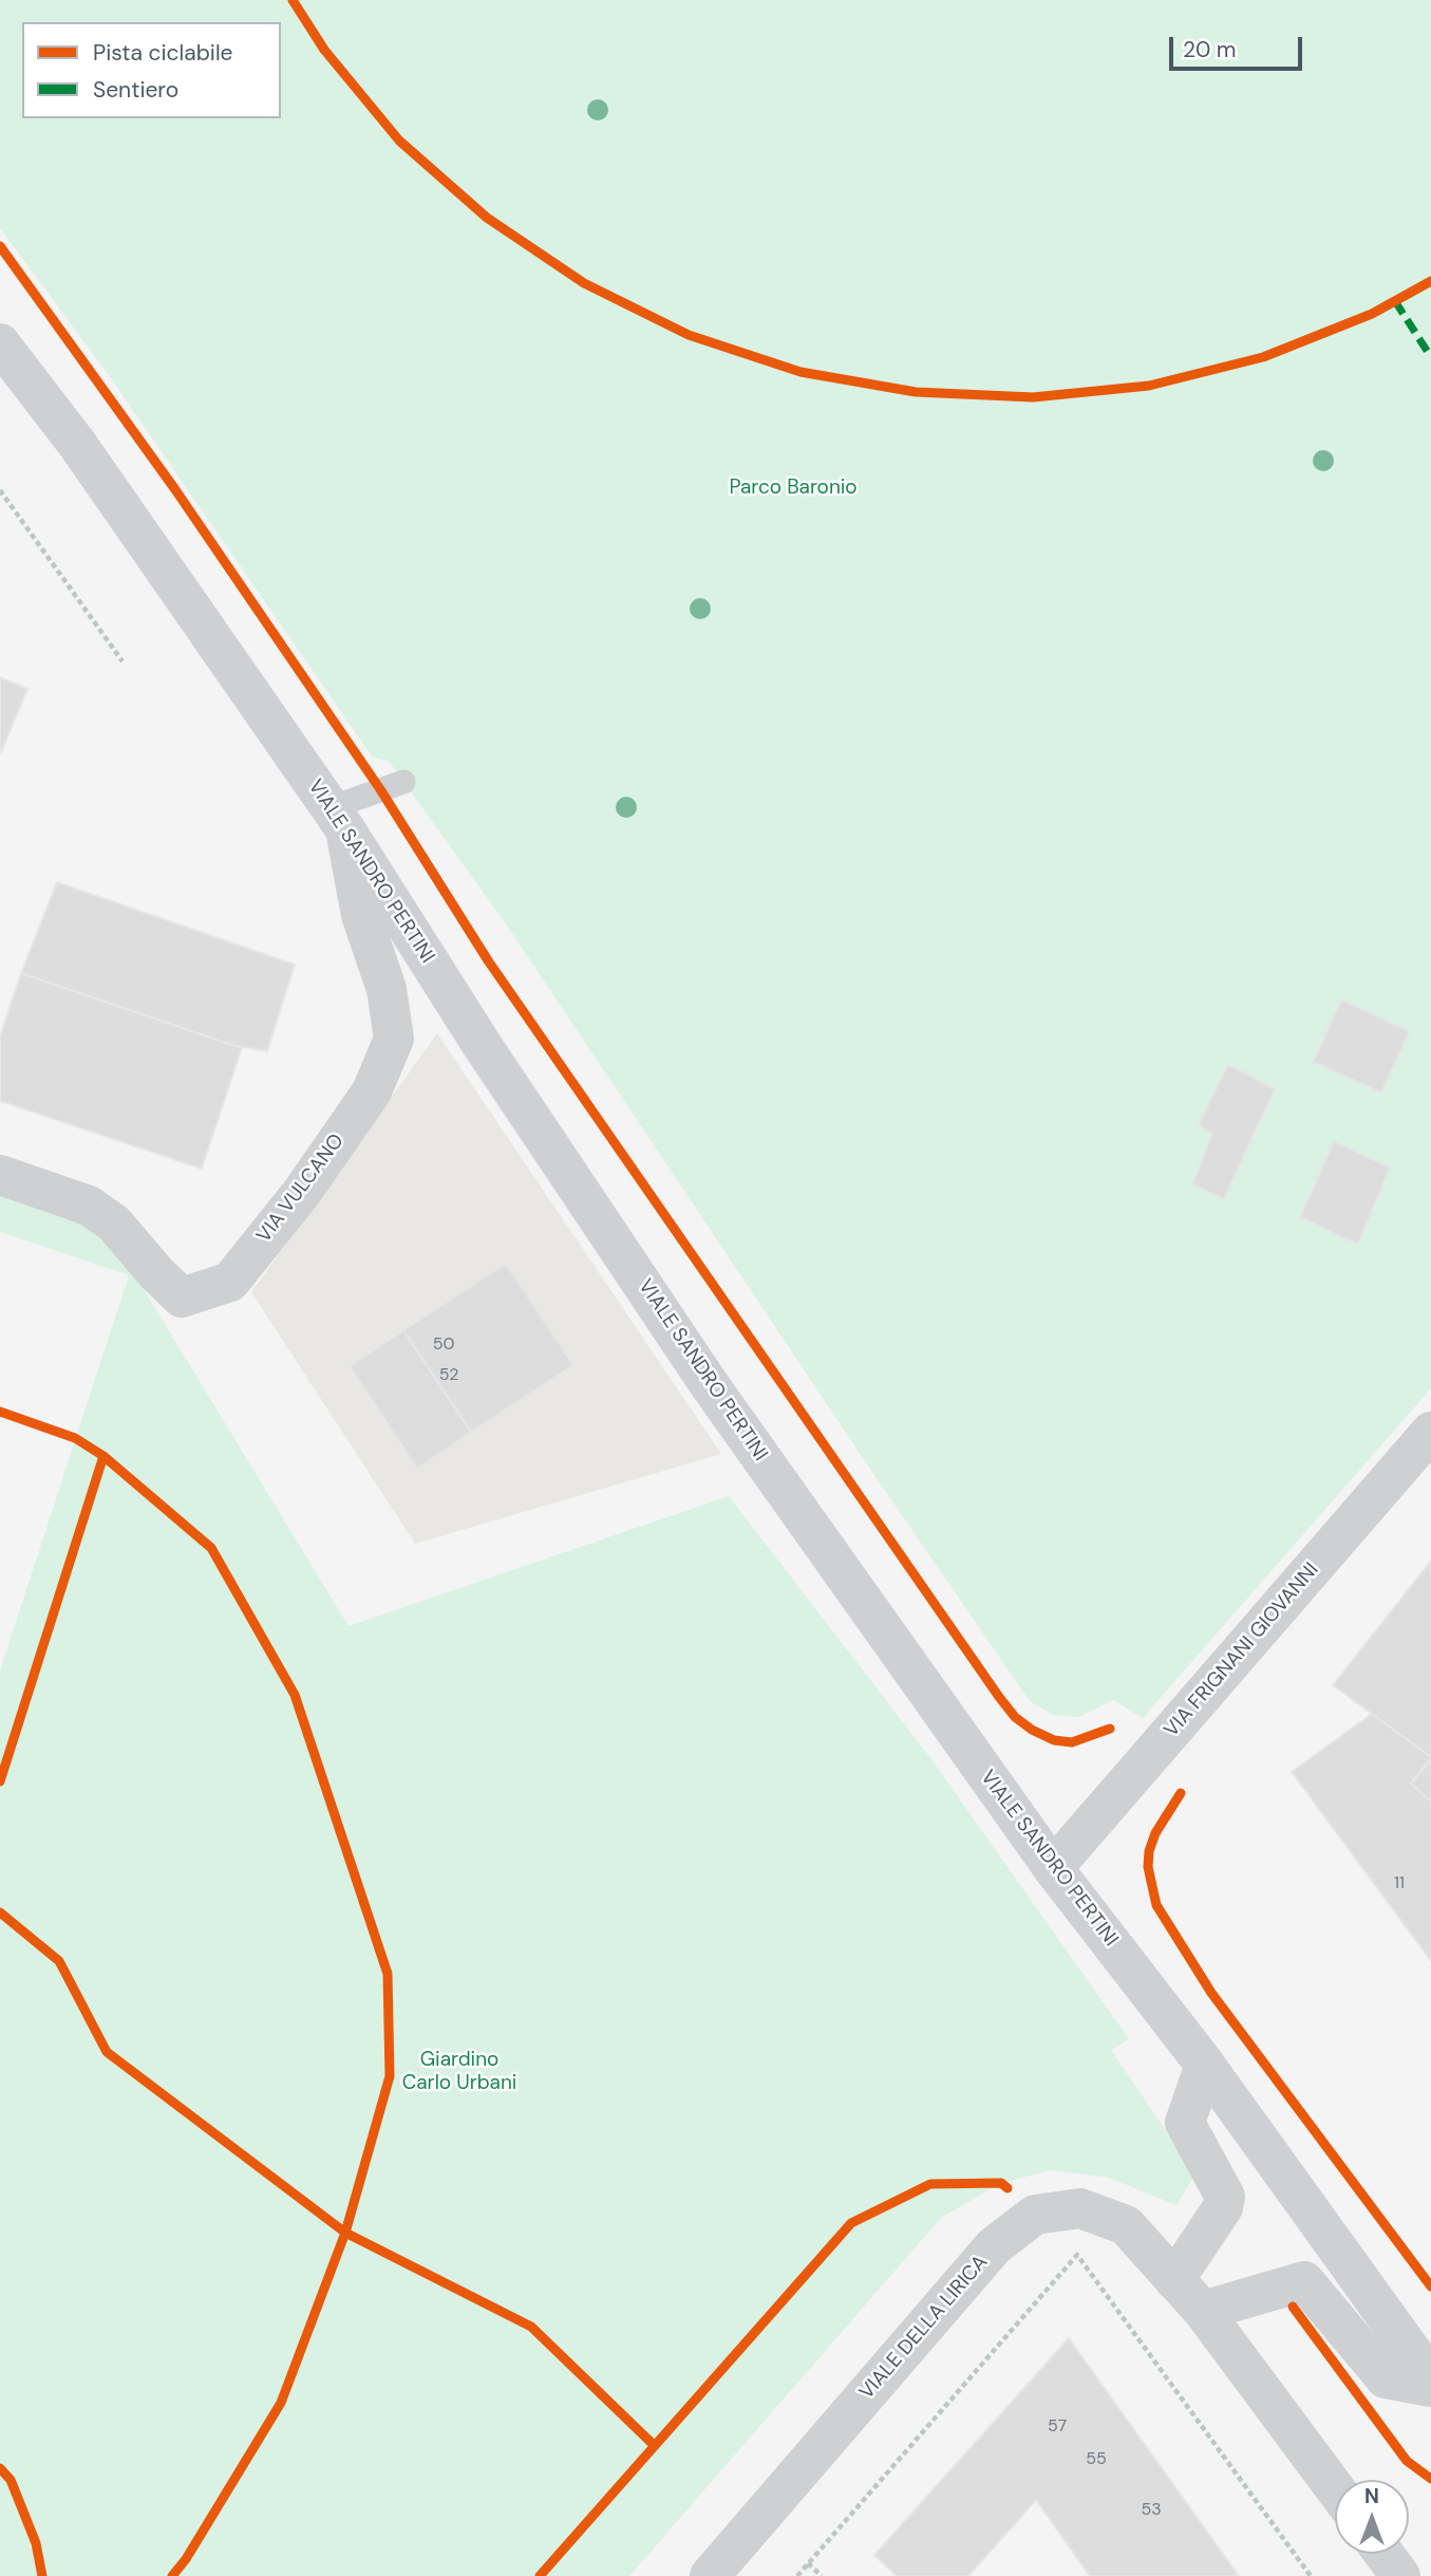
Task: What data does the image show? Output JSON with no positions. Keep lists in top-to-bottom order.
{
  "streets": {
    "main road": ["VIALE SANDRO PERTINI"],
    "street": ["VIA VULCANO", "VIA FRIGNANI GIOVANNI", "VIALE DELLA LIRICA"]
  },
  "crossings": [
    ["VIALE SANDRO PERTINI", "VIA VULCANO"],
    ["VIALE SANDRO PERTINI", "VIA FRIGNANI GIOVANNI"]
  ],
  "parks": ["Parco Baronio", "Giardino Carlo Urbani"],
  "house_numbers": [
    "50",
    "52",
    "11",
    "57",
    "55",
    "53"
  ],
  "legend": ["Pista ciclabile", "Sentiero"],
  "scale_bar": "20 m",
  "north": "top"
}
